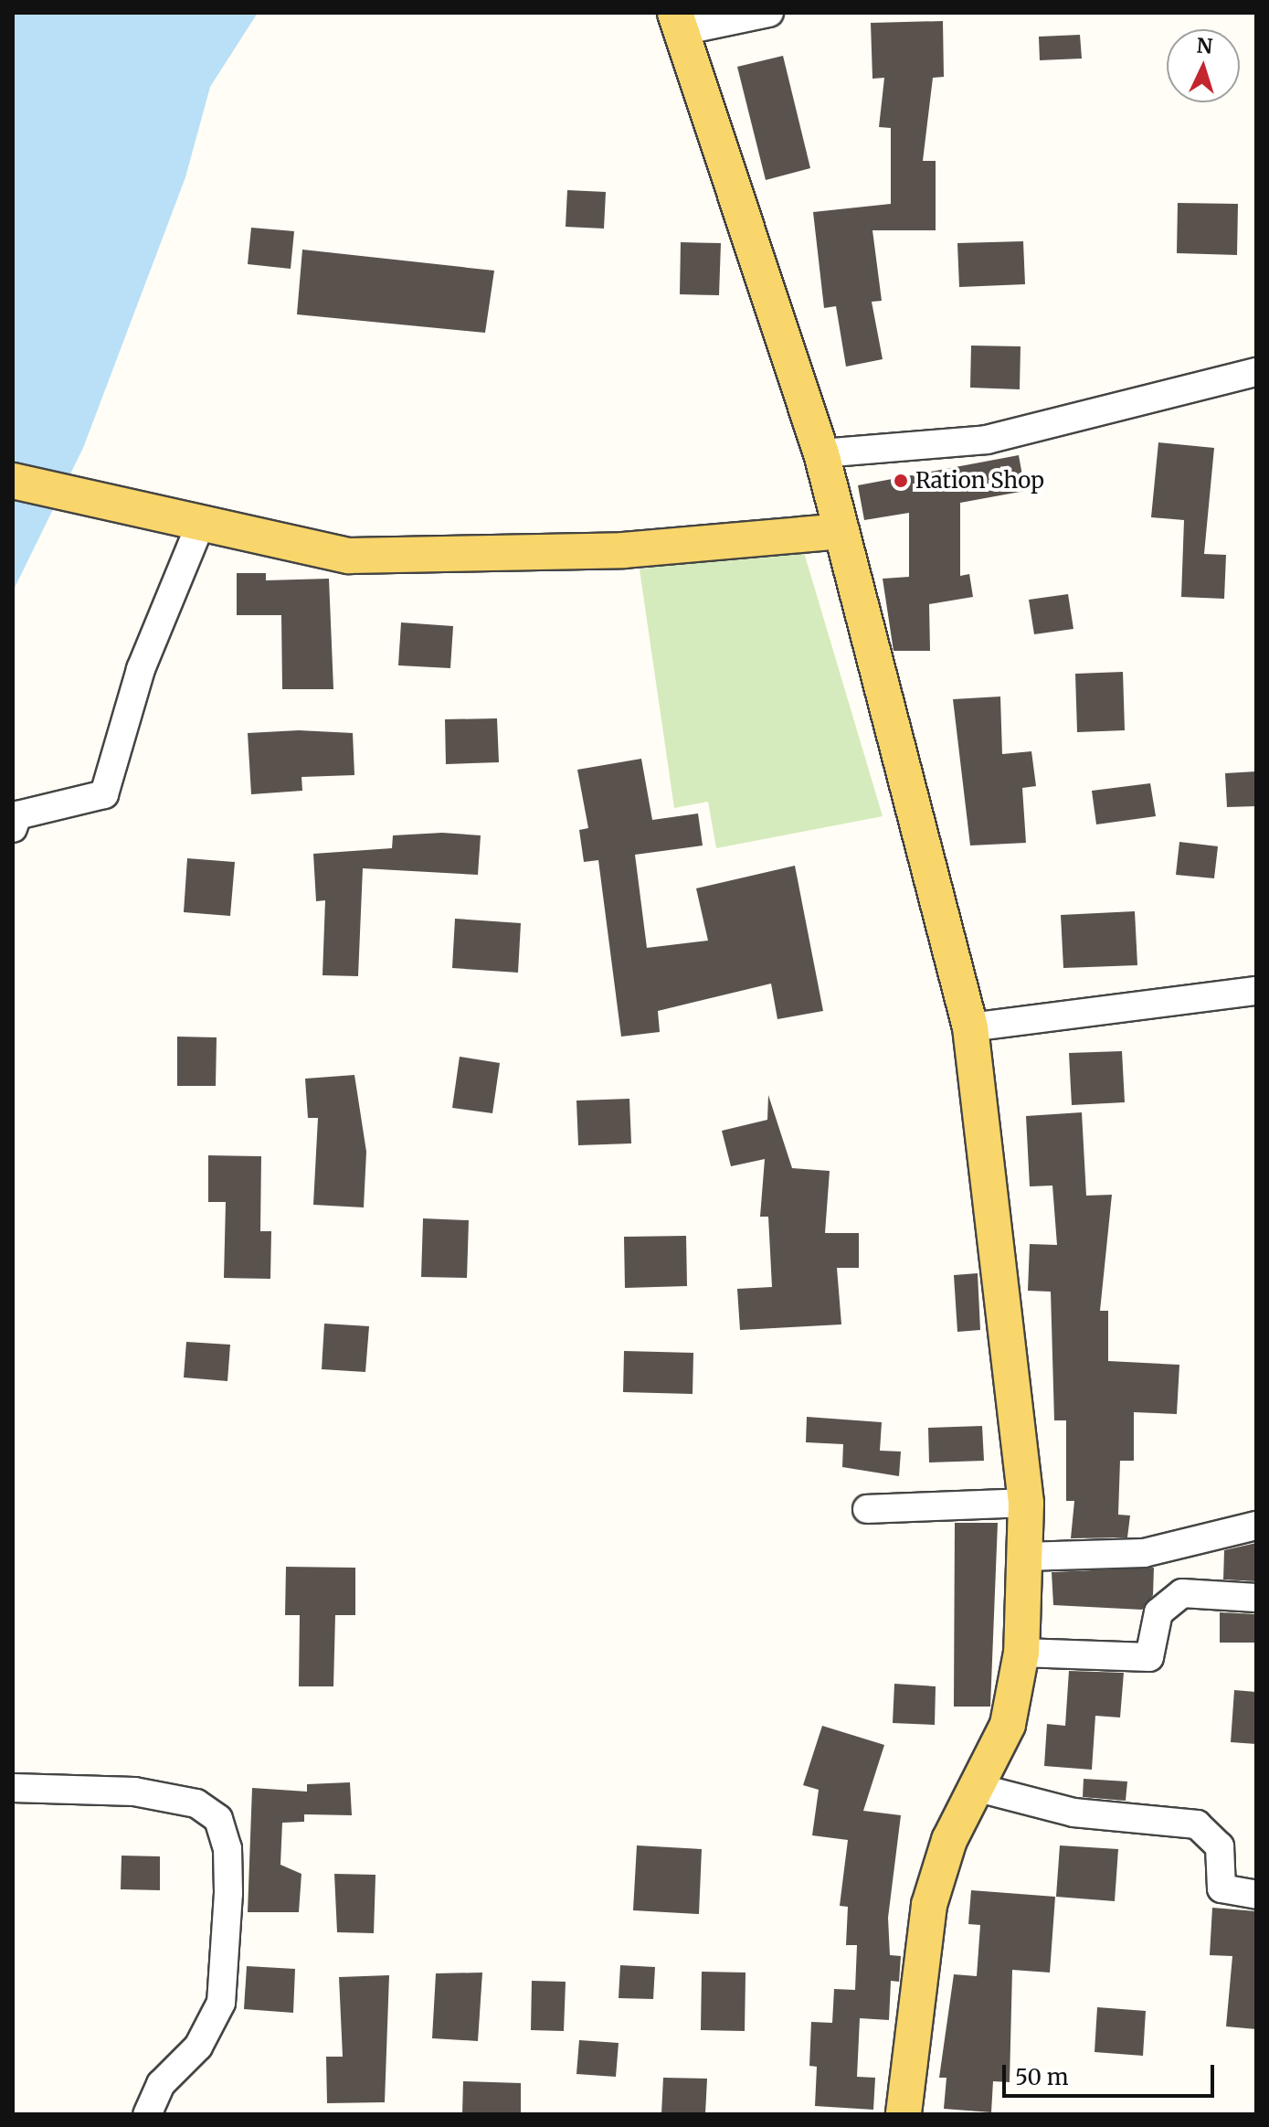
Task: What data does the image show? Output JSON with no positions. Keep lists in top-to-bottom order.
{
  "places": ["Ration Shop"],
  "scale_bar": "50 m",
  "north": "top"
}
